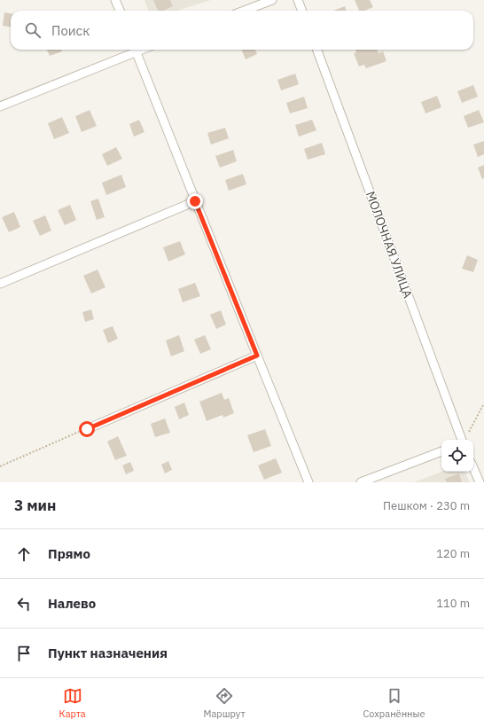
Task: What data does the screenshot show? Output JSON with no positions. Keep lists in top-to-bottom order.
{
  "streets": {
    "street": ["МОЛОЧНАЯ УЛИЦА"]
  },
  "page": {
    "search": "Поиск",
    "heading": ["3 мин", "Пешком · 230 m"],
    "list": [
      ["Прямо", "120 m"],
      ["Налево", "110 m"],
      "Пункт назначения"
    ],
    "nav": ["Карта", "Маршрут", "Сохранённые"]
  }
}
